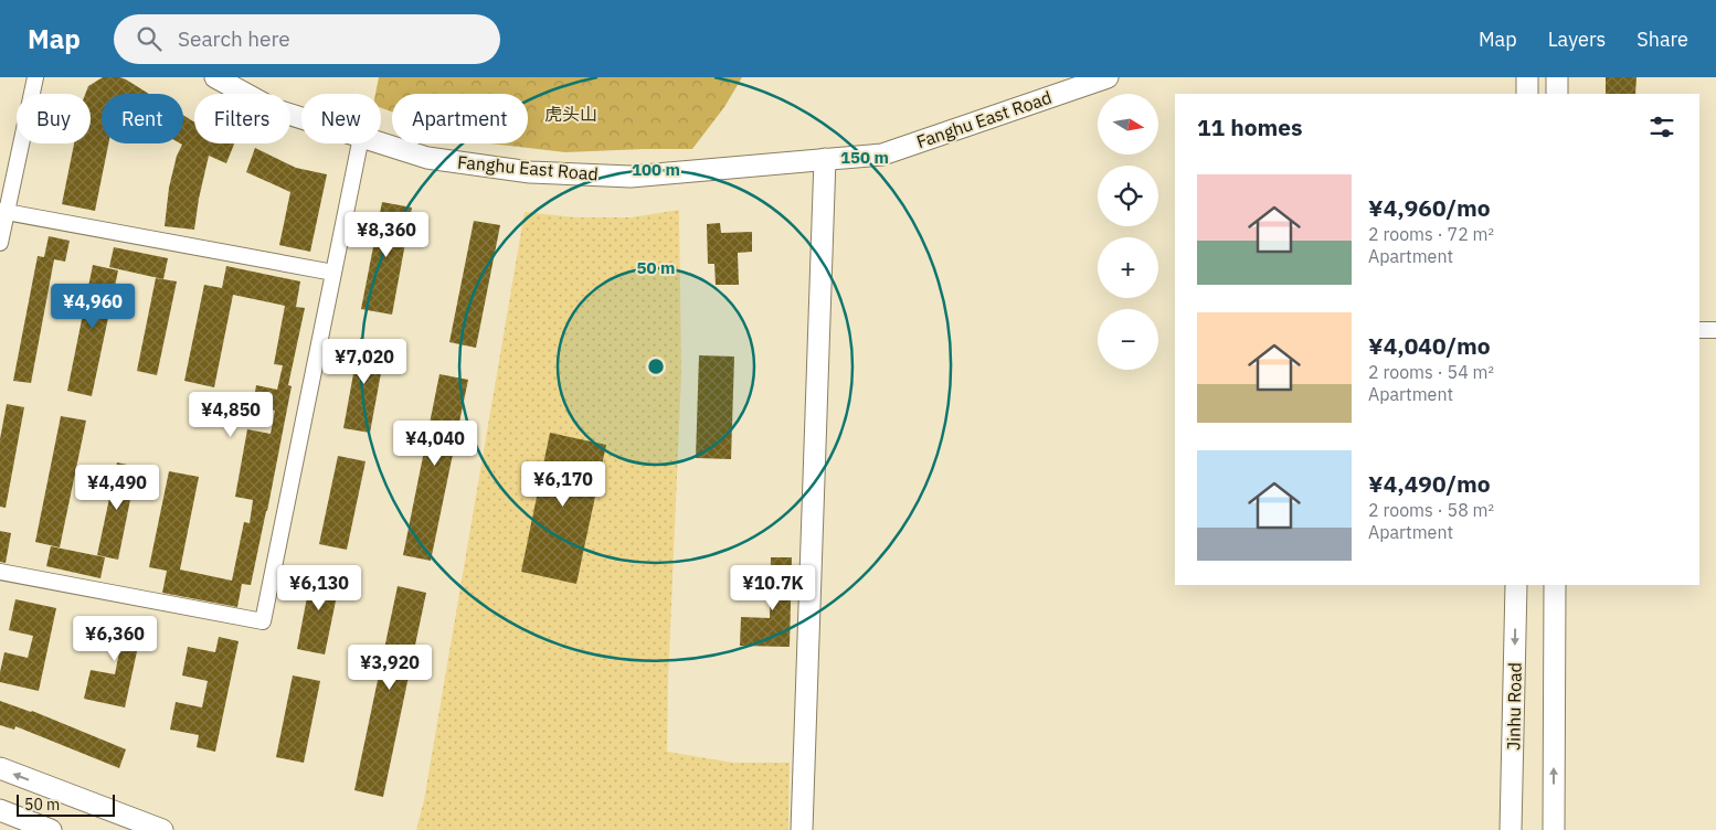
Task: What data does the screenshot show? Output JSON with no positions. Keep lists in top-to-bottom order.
{
  "streets": {
    "street": ["Fanghu East Road", "Jinhu Road"]
  },
  "parks": ["虎头山"],
  "scale_bar": "50 m",
  "north": "right",
  "page": {
    "header": "Map",
    "search": "Search here",
    "nav": ["Map", "Layers", "Share"],
    "map_buttons": ["+", "−"],
    "chip": [
      "Buy",
      "Rent",
      "Filters",
      "New",
      "Apartment"
    ],
    "heading": "11 homes",
    "list": [
      {
        "name": "¥4,960/mo",
        "note": "2 rooms · 72 m² · Apartment"
      },
      {
        "name": "¥4,040/mo",
        "note": "2 rooms · 54 m² · Apartment"
      },
      {
        "name": "¥4,490/mo",
        "note": "2 rooms · 58 m² · Apartment"
      }
    ],
    "price": [
      "¥8,360",
      "¥4,960",
      "¥7,020",
      "¥4,850",
      "¥4,040",
      "¥6,170",
      "¥4,490",
      "¥6,130",
      "¥10.7K",
      "¥6,360",
      "¥3,920"
    ],
    "scale": "50 m"
  },
  "rings": ["150 m", "100 m", "50 m"]
}
